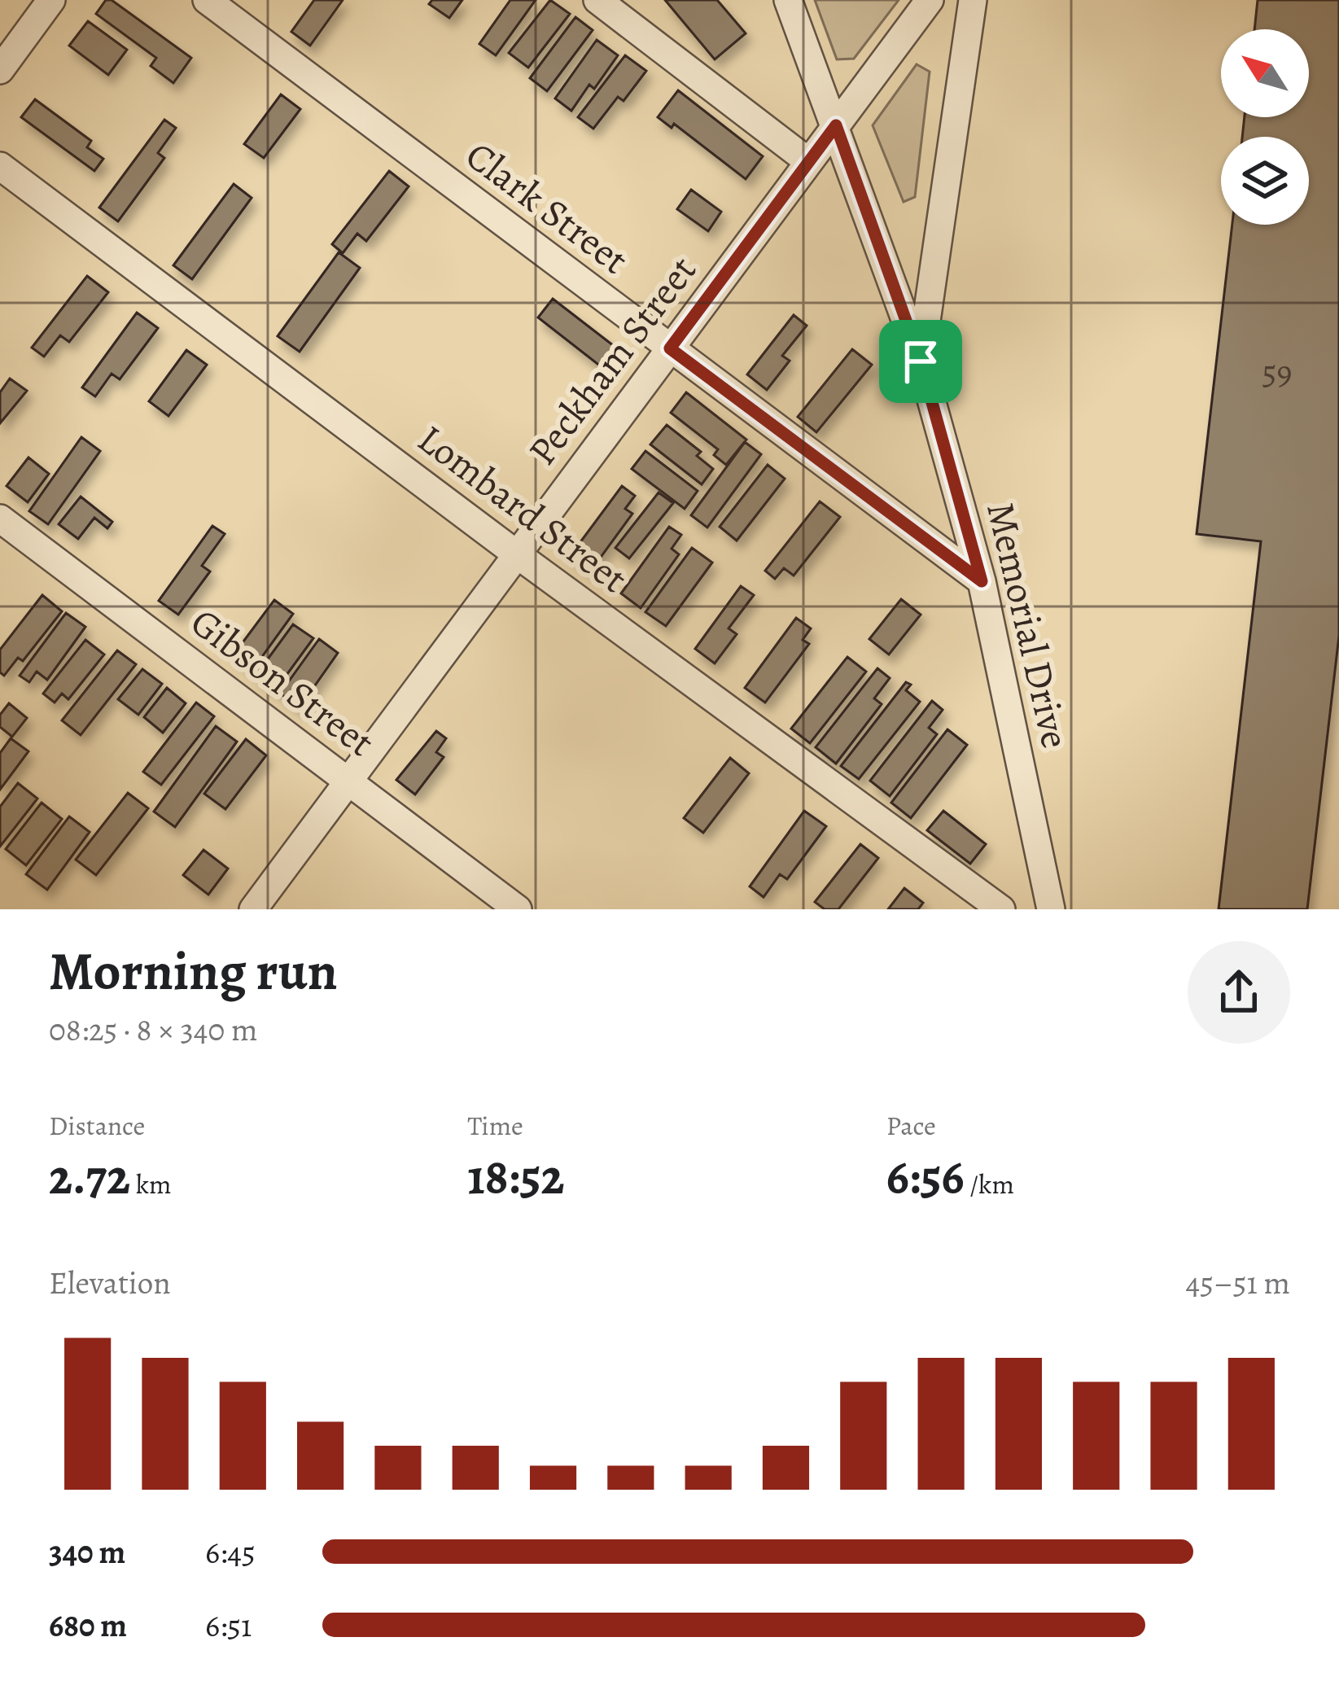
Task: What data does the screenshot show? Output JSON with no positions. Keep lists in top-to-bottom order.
{
  "streets": {
    "street": [
      "Clark Street",
      "Peckham Street",
      "Lombard Street",
      "Memorial Drive",
      "Gibson Street"
    ]
  },
  "crossings": [
    ["Clark Street", "Peckham Street"],
    ["Clark Street", "Memorial Drive"],
    ["Peckham Street", "Lombard Street"],
    ["Peckham Street", "Memorial Drive"],
    ["Peckham Street", "Gibson Street"]
  ],
  "house_numbers": ["59"],
  "north": "top left",
  "page": {
    "heading": ["Morning run", "08:25 · 8 × 340 m"],
    "stats": [
      ["Distance", "2.72 km"],
      ["Time", "18:52"],
      ["Pace", "6:56 /km"]
    ],
    "chart": ["Elevation", "45–51 m"],
    "list": [
      {
        "name": "340 m",
        "note": "6:45"
      },
      {
        "name": "680 m",
        "note": "6:51"
      }
    ]
  }
}
